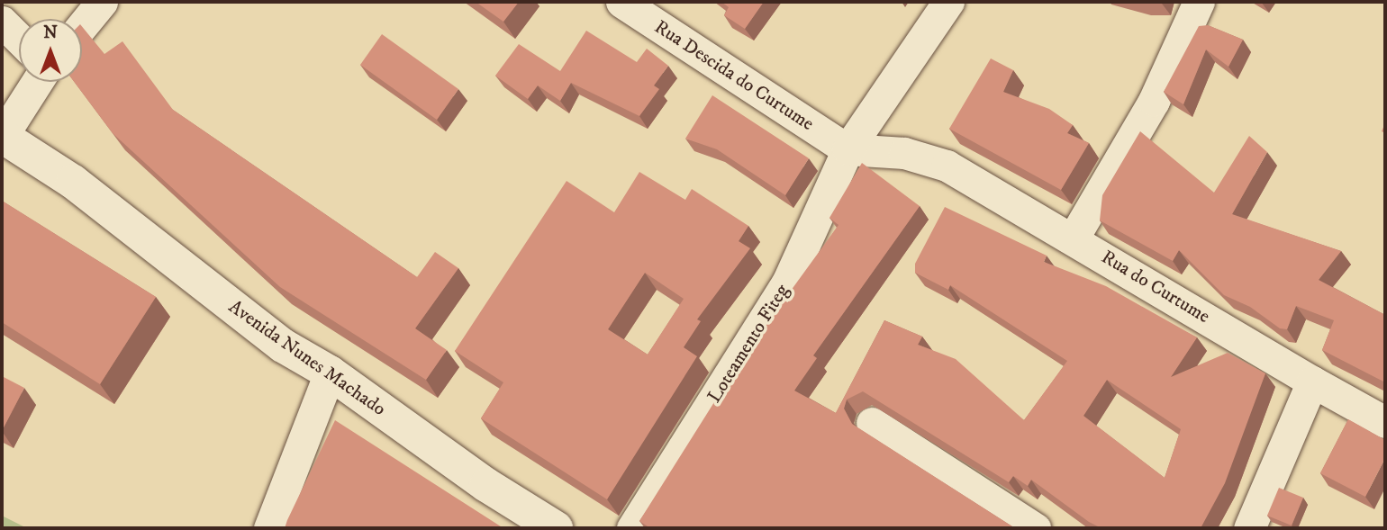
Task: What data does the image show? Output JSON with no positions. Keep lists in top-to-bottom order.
{
  "streets": {
    "street": [
      "Rua Descida do Curtume",
      "Rua do Curtume",
      "Loteamento Fiteg",
      "Avenida Nunes Machado"
    ]
  },
  "crossings": [
    ["Rua Descida do Curtume", "Rua do Curtume"],
    ["Rua Descida do Curtume", "Loteamento Fiteg"],
    ["Rua do Curtume", "Loteamento Fiteg"]
  ],
  "north": "top"
}
